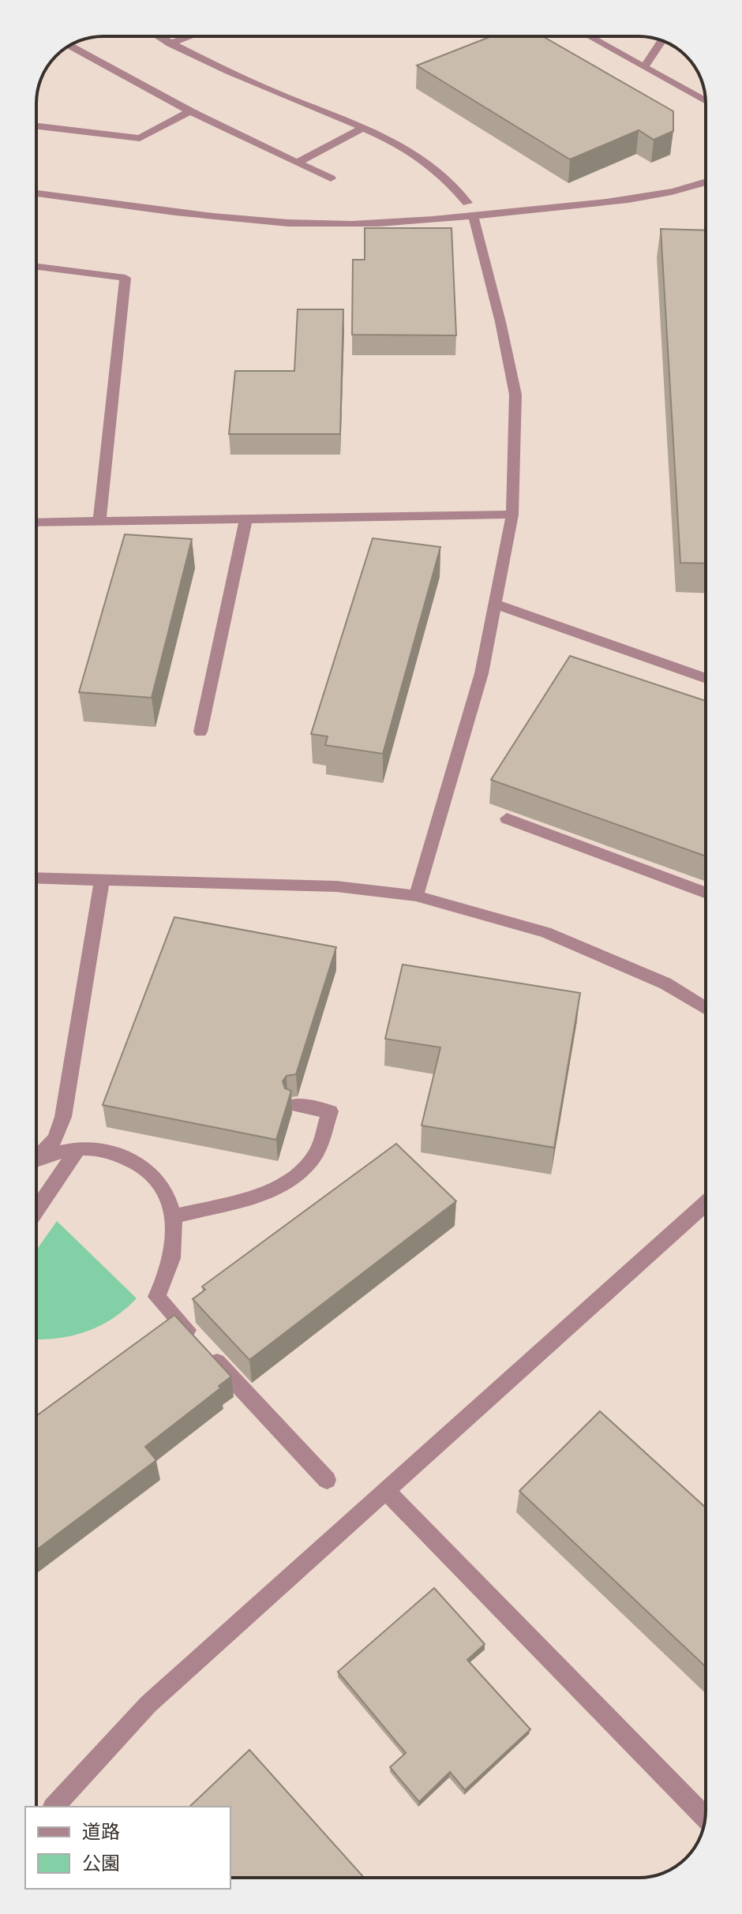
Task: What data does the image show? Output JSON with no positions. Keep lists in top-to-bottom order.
{
  "legend": ["道路", "公園"]
}
